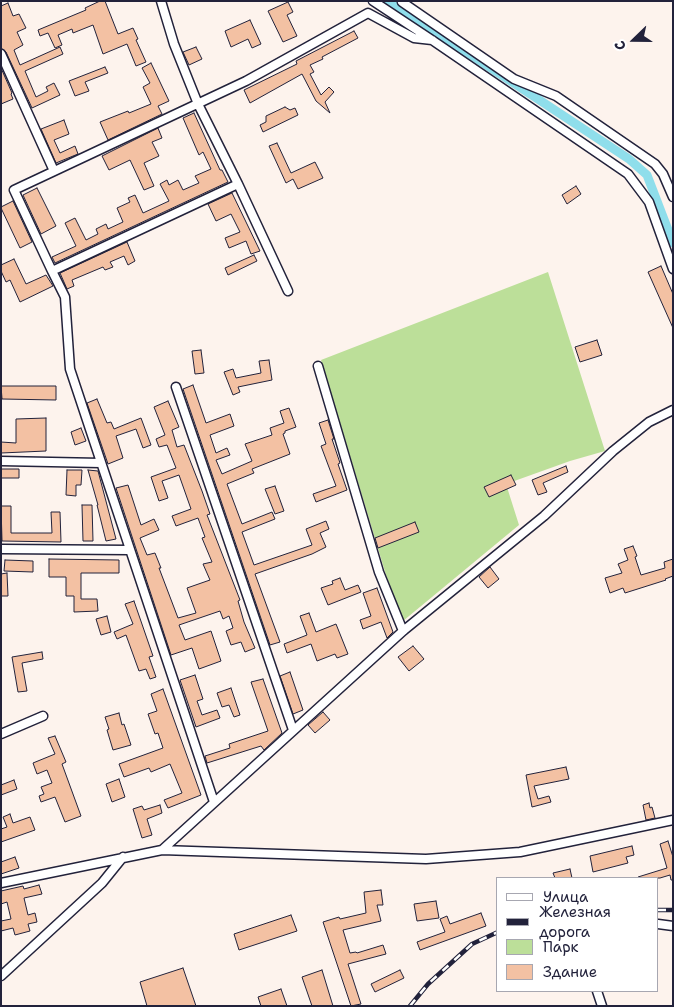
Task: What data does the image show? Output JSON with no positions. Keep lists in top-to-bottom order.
{
  "legend": [
    "Улица",
    "Железная дорога",
    "Парк",
    "Здание"
  ],
  "north": "left"
}
